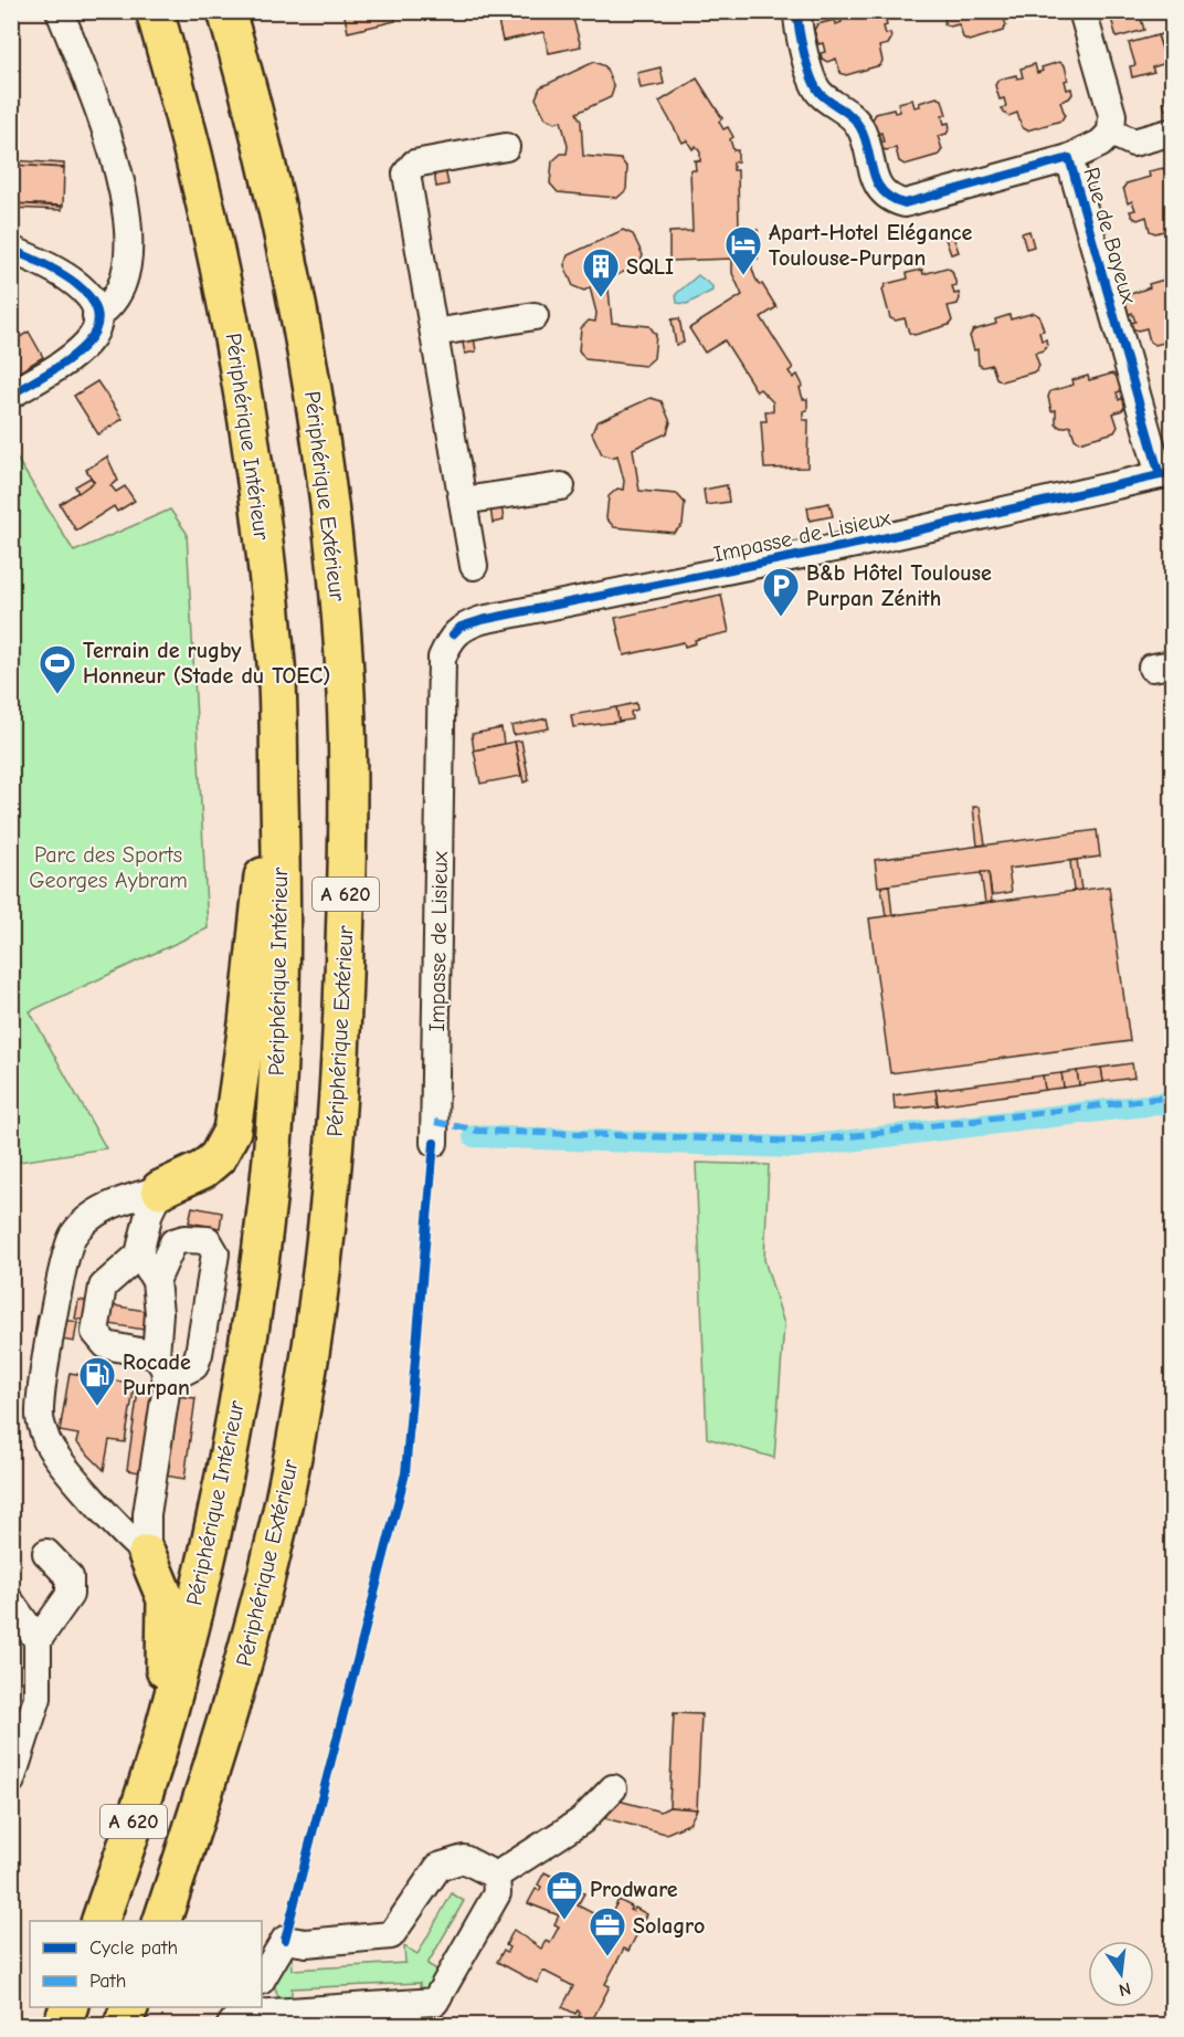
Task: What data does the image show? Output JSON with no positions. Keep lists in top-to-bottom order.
{
  "streets": {
    "highway": ["Périphérique Intérieur", "Périphérique Extérieur", "A 620"],
    "street": ["Rue de Bayeux", "Impasse de Lisieux"]
  },
  "crossings": [
    ["Rue de Bayeux", "Impasse de Lisieux"]
  ],
  "parks": ["Parc des Sports Georges Aybram"],
  "places": {
    "hotel": ["Apart-Hotel Elégance Toulouse-Purpan"],
    "building": ["SQLI"],
    "parking": ["B&b Hôtel Toulouse Purpan Zénith"],
    "sports": ["Terrain de rugby Honneur (Stade du TOEC)"],
    "fuel station": ["Rocade Purpan"],
    "office": ["Prodware", "Solagro"]
  },
  "legend": ["Cycle path", "Path"],
  "north": "bottom"
}
